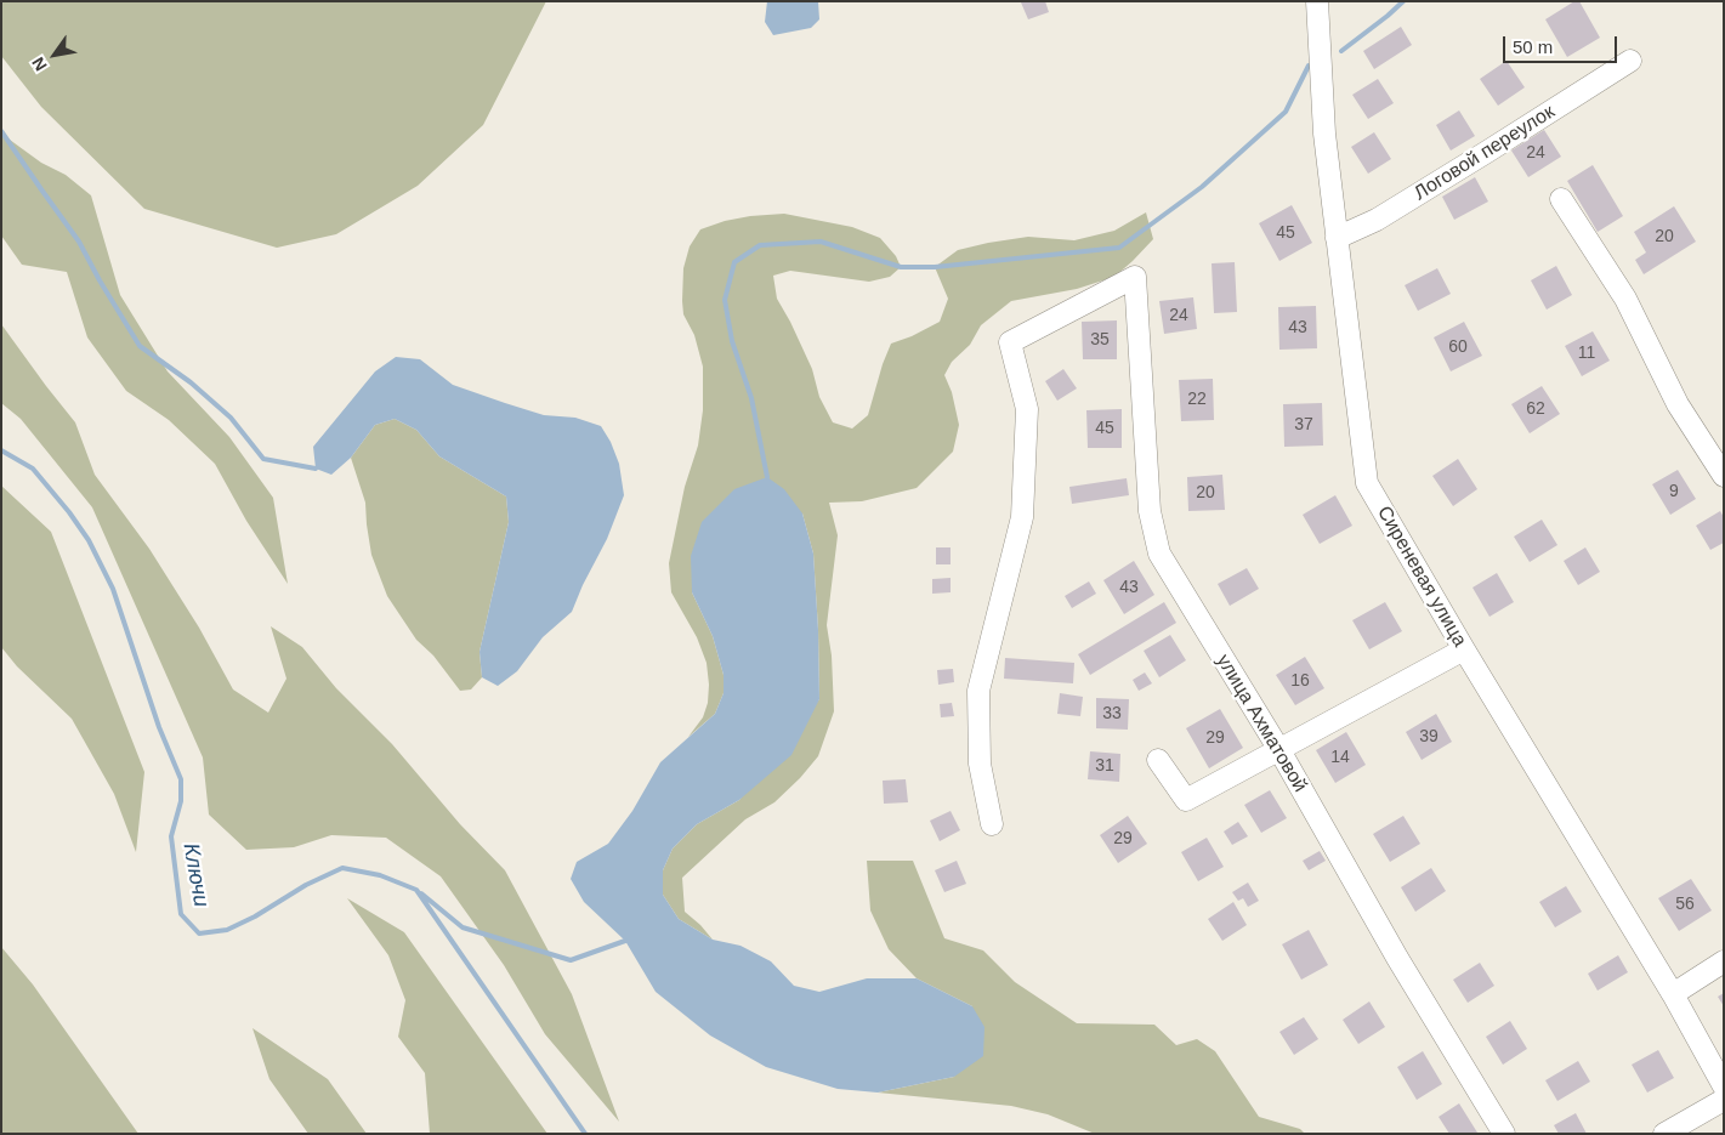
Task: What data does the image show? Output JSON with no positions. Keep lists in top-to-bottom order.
{
  "streets": {
    "street": ["Логовой переулок", "Сиреневая улица", "улица Ахматовой"]
  },
  "crossings": [
    ["Логовой переулок", "Сиреневая улица"]
  ],
  "water": ["Ключи"],
  "house_numbers": [
    "24",
    "45",
    "20",
    "24",
    "43",
    "35",
    "60",
    "11",
    "22",
    "62",
    "37",
    "45",
    "9",
    "20",
    "43",
    "16",
    "33",
    "39",
    "29",
    "14",
    "31",
    "29",
    "56"
  ],
  "scale_bar": "50 m",
  "north": "bottom left"
}
